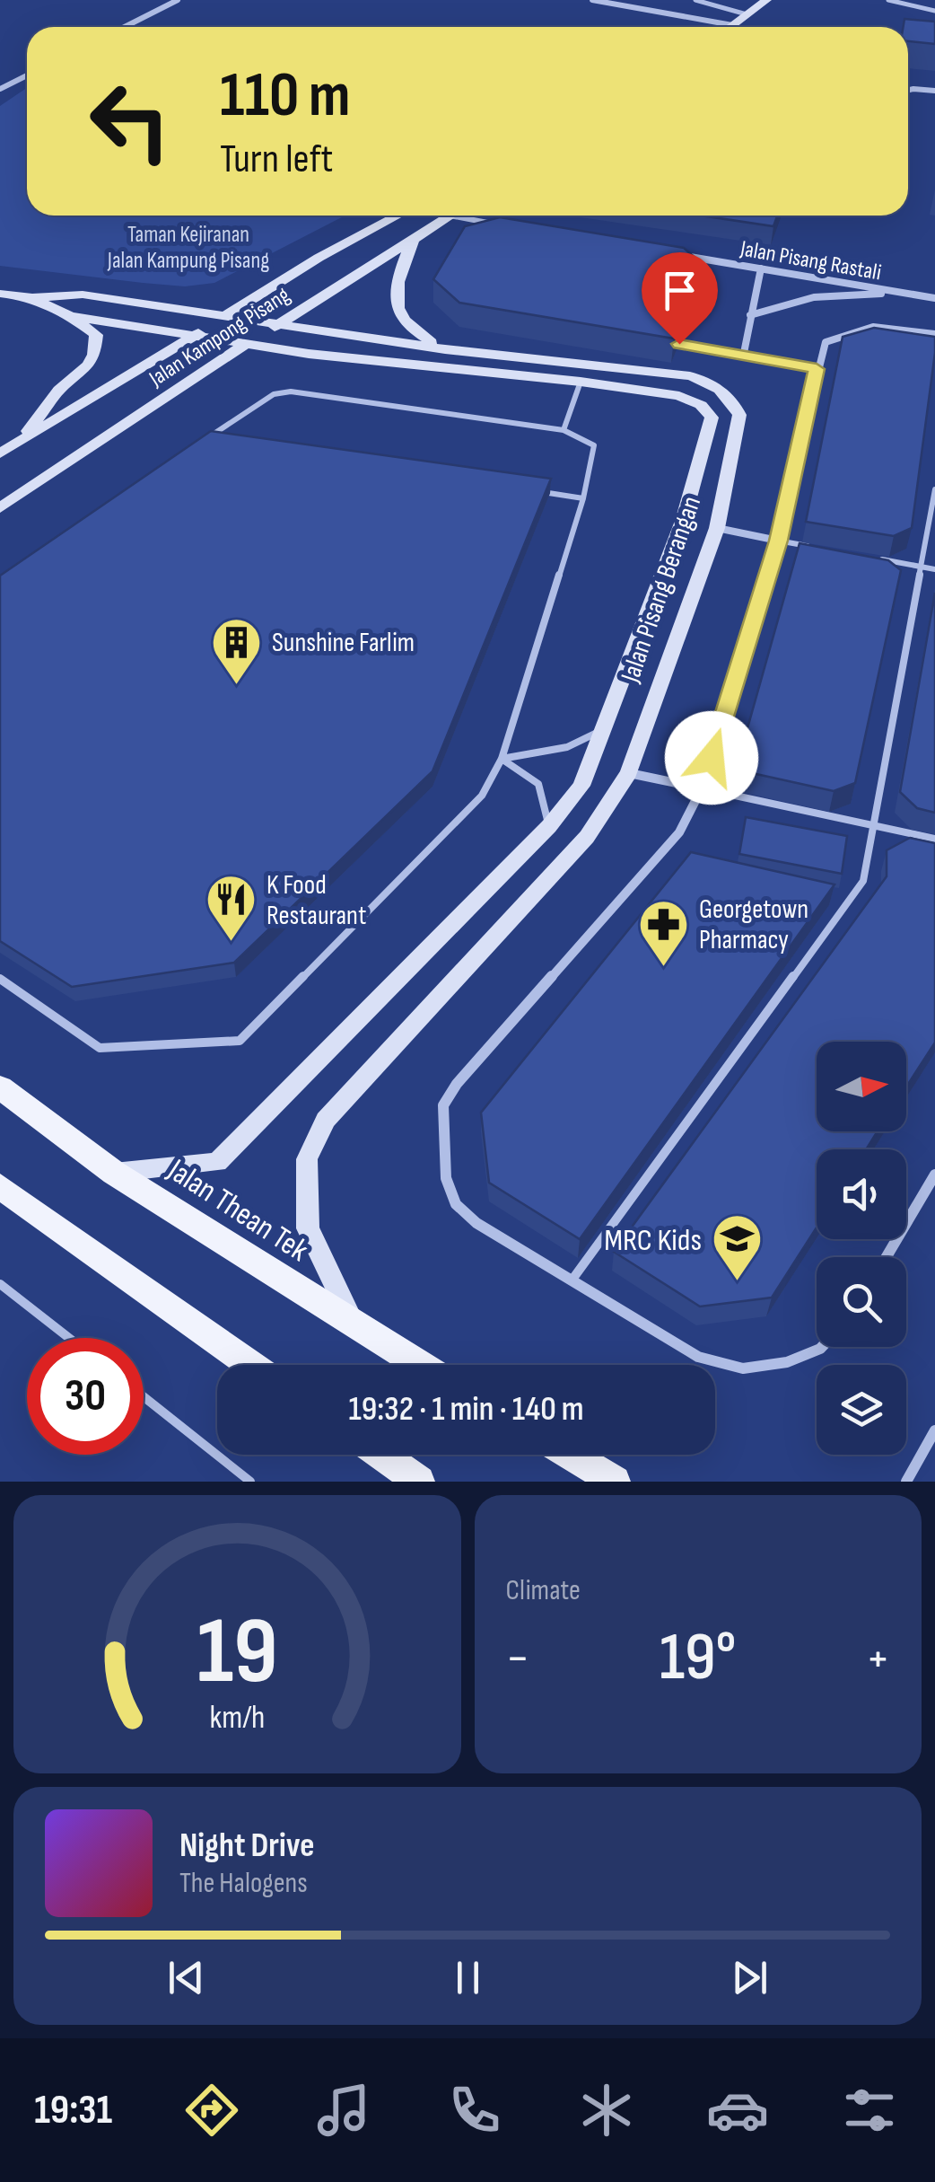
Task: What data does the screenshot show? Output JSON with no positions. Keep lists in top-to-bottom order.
{
  "streets": {
    "main road": ["Jalan Thean Tek"],
    "street": ["Jalan Pisang Rastali", "Jalan Kampong Pisang", "Jalan Pisang Berangan"]
  },
  "crossings": [
    ["Jalan Kampong Pisang", "Jalan Pisang Berangan"],
    ["Jalan Pisang Berangan", "Jalan Thean Tek"]
  ],
  "parks": ["Taman Kejiranan Jalan Kampung Pisang"],
  "places": {
    "building": ["Sunshine Farlim"],
    "restaurant": ["K Food Restaurant"],
    "pharmacy": ["Georgetown Pharmacy"],
    "school or university": ["MRC Kids"]
  },
  "north": "right",
  "page": {
    "turn": ["110 m", "Turn left"],
    "limit": "30",
    "trip": "19:32 · 1 min · 140 m",
    "tile": "Climate",
    "heat": ["−", "19°", "+"],
    "song": ["Night Drive", "The Halogens"],
    "tabs": "19:31",
    "gauge": ["19", "km/h"]
  }
}
